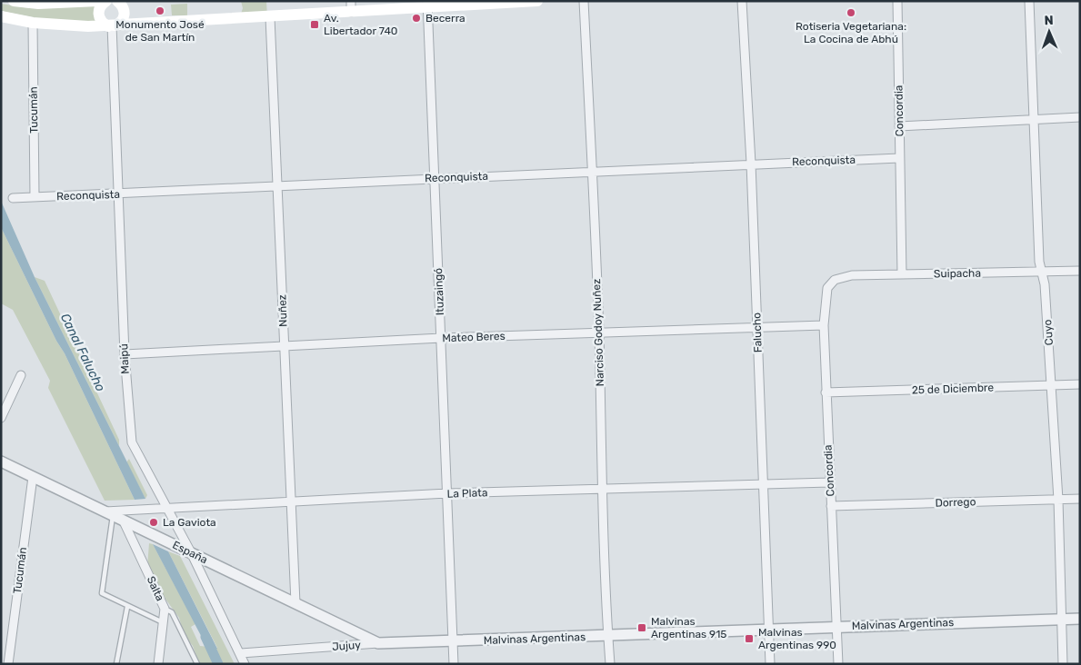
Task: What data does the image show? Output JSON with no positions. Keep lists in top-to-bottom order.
{
  "streets": {
    "street": [
      "Tucumán",
      "Concordia",
      "Reconquista",
      "Suipacha",
      "Ituzaingó",
      "Nuñez",
      "Narciso Godoy Nuñez",
      "Falucho",
      "Cuyo",
      "Mateo Beres",
      "Maipú",
      "25 de Diciembre",
      "La Plata",
      "Dorrego",
      "España",
      "Salta",
      "Malvinas Argentinas",
      "Jujuy"
    ]
  },
  "crossings": [
    ["Tucumán", "Reconquista"],
    ["Tucumán", "España"],
    ["Concordia", "Reconquista"],
    ["Concordia", "Suipacha"],
    ["Concordia", "Mateo Beres"],
    ["Concordia", "25 de Diciembre"],
    ["Concordia", "La Plata"],
    ["Concordia", "Dorrego"],
    ["Concordia", "Malvinas Argentinas"],
    ["Reconquista", "Ituzaingó"],
    ["Reconquista", "Nuñez"],
    ["Reconquista", "Narciso Godoy Nuñez"],
    ["Reconquista", "Falucho"],
    ["Reconquista", "Maipú"],
    ["Suipacha", "Cuyo"],
    ["Ituzaingó", "Mateo Beres"],
    ["Ituzaingó", "La Plata"],
    ["Ituzaingó", "Malvinas Argentinas"],
    ["Ituzaingó", "Jujuy"],
    ["Nuñez", "Mateo Beres"],
    ["Nuñez", "La Plata"],
    ["Nuñez", "España"],
    ["Narciso Godoy Nuñez", "Mateo Beres"],
    ["Narciso Godoy Nuñez", "La Plata"],
    ["Narciso Godoy Nuñez", "Malvinas Argentinas"],
    ["Falucho", "Mateo Beres"],
    ["Falucho", "La Plata"],
    ["Falucho", "Malvinas Argentinas"],
    ["Cuyo", "25 de Diciembre"],
    ["Cuyo", "Dorrego"],
    ["Cuyo", "Malvinas Argentinas"],
    ["Mateo Beres", "Maipú"],
    ["Maipú", "La Plata"],
    ["Maipú", "España"],
    ["Maipú", "Jujuy"],
    ["La Plata", "España"],
    ["La Plata", "Salta"],
    ["España", "Salta"],
    ["España", "Jujuy"],
    ["Malvinas Argentinas", "Jujuy"]
  ],
  "water": ["Canal Falucho"],
  "places": {
    "other": [
      "Monumento José de San Martín",
      "Rotiseria Vegetariana: La Cocina de Abhú",
      "Becerra",
      "La Gaviota"
    ],
    "transit": ["Av. Libertador 740", "Malvinas Argentinas 915", "Malvinas Argentinas 990"]
  },
  "north": "top"
}
